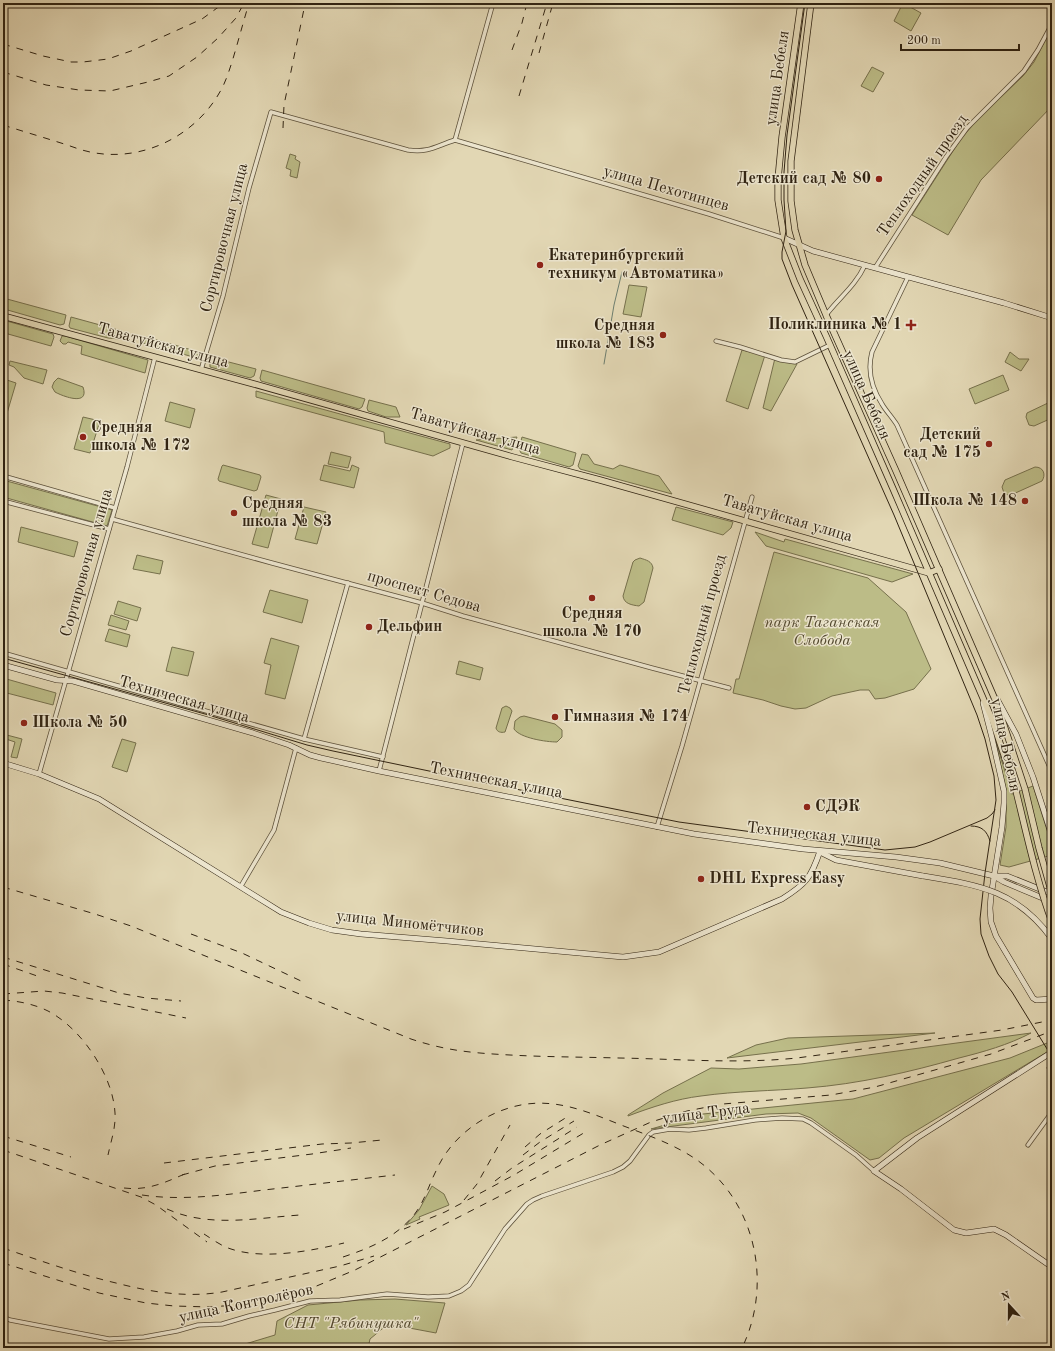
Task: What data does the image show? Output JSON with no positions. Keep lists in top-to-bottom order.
{
  "streets": {
    "main road": [
      "улица Бебеля",
      "улица Пехотинцев",
      "Таватуйская улица",
      "Техническая улица",
      "улица Миномётчиков"
    ],
    "street": [
      "Теплоходный проезд",
      "Сортировочная улица",
      "проспект Седова",
      "улица Труда",
      "улица Контролёров"
    ]
  },
  "crossings": [
    ["улица Бебеля", "улица Пехотинцев"],
    ["улица Бебеля", "Таватуйская улица"],
    ["улица Бебеля", "Техническая улица"],
    ["Теплоходный проезд", "улица Пехотинцев"],
    ["Теплоходный проезд", "Таватуйская улица"],
    ["Теплоходный проезд", "проспект Седова"],
    ["Теплоходный проезд", "Техническая улица"],
    ["улица Пехотинцев", "Сортировочная улица"],
    ["Сортировочная улица", "Таватуйская улица"],
    ["Сортировочная улица", "проспект Седова"],
    ["Сортировочная улица", "Техническая улица"],
    ["Сортировочная улица", "улица Миномётчиков"],
    ["Техническая улица", "улица Миномётчиков"],
    ["улица Труда", "улица Контролёров"]
  ],
  "parks": ["парк Таганская Слобода", "СНТ \"Рябинушка\""],
  "places": {
    "other": [
      "Детский сад № 80",
      "Екатеринбургский техникум «Автоматика»",
      "Средняя школа № 183",
      "Средняя школа № 172",
      "Детский сад № 175",
      "Школа № 148",
      "Средняя школа № 83",
      "Средняя школа № 170",
      "Дельфин",
      "Гимназия № 174",
      "Школа № 50",
      "СДЭК",
      "DHL Express Easy"
    ],
    "health": ["Поликлиника № 1"]
  },
  "scale_bar": "200 m",
  "north": "top"
}
